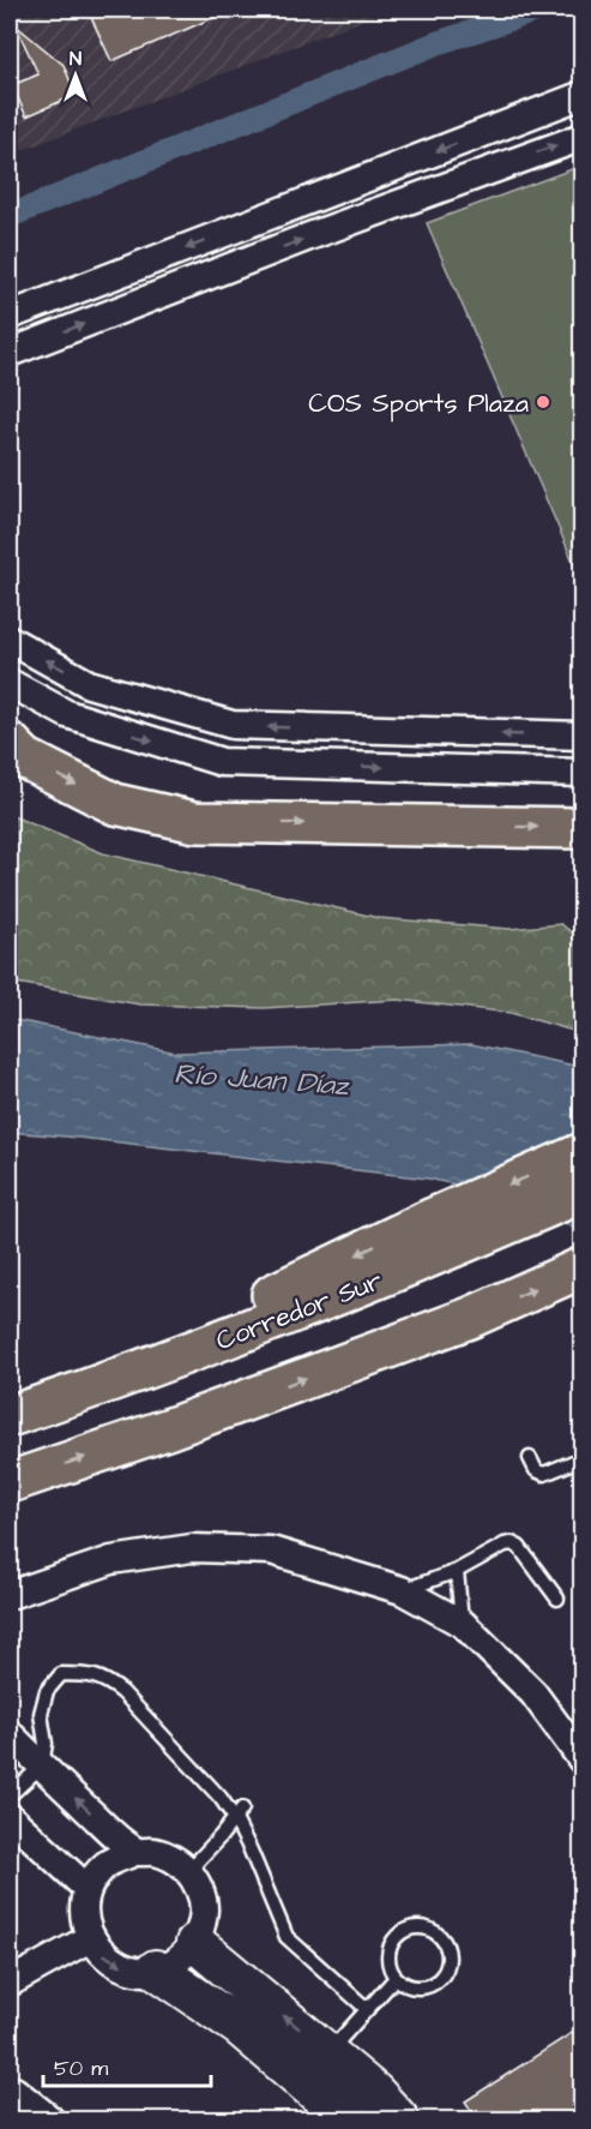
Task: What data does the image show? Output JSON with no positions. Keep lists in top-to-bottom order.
{
  "streets": {
    "highway": ["Corredor Sur"]
  },
  "water": ["Río Juan Díaz"],
  "places": ["COS Sports Plaza"],
  "scale_bar": "50 m",
  "north": "top"
}
